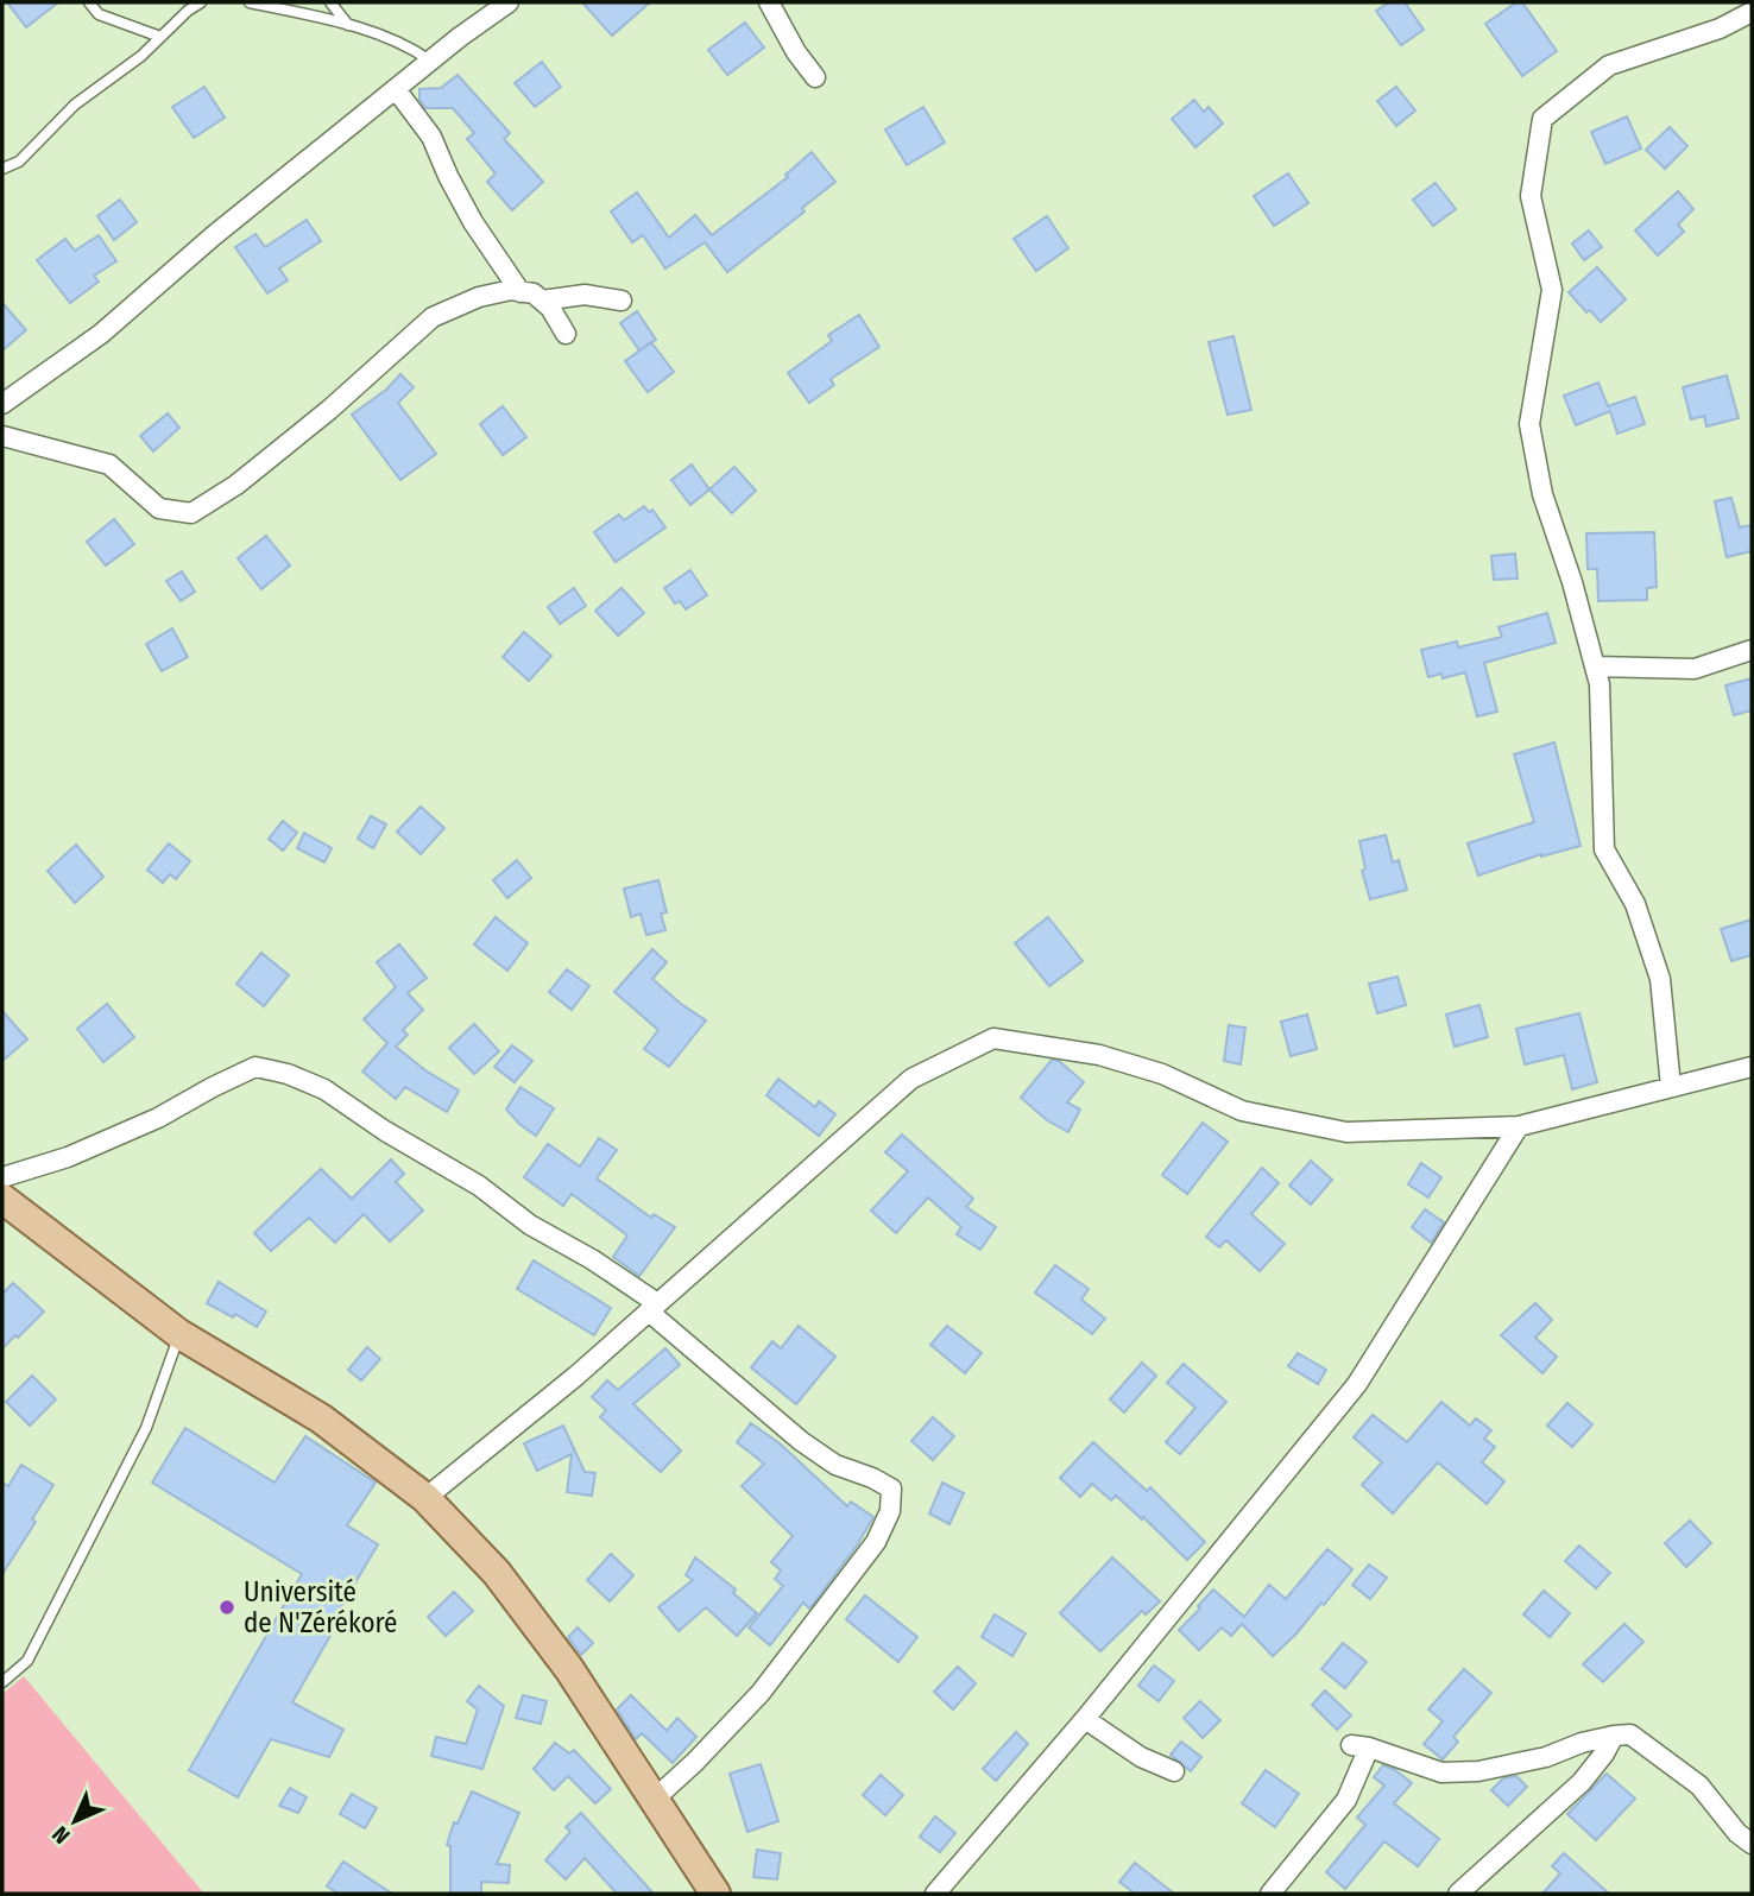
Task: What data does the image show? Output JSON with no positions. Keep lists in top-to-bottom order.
{
  "places": ["Université de N'Zérékoré"],
  "north": "bottom left"
}
